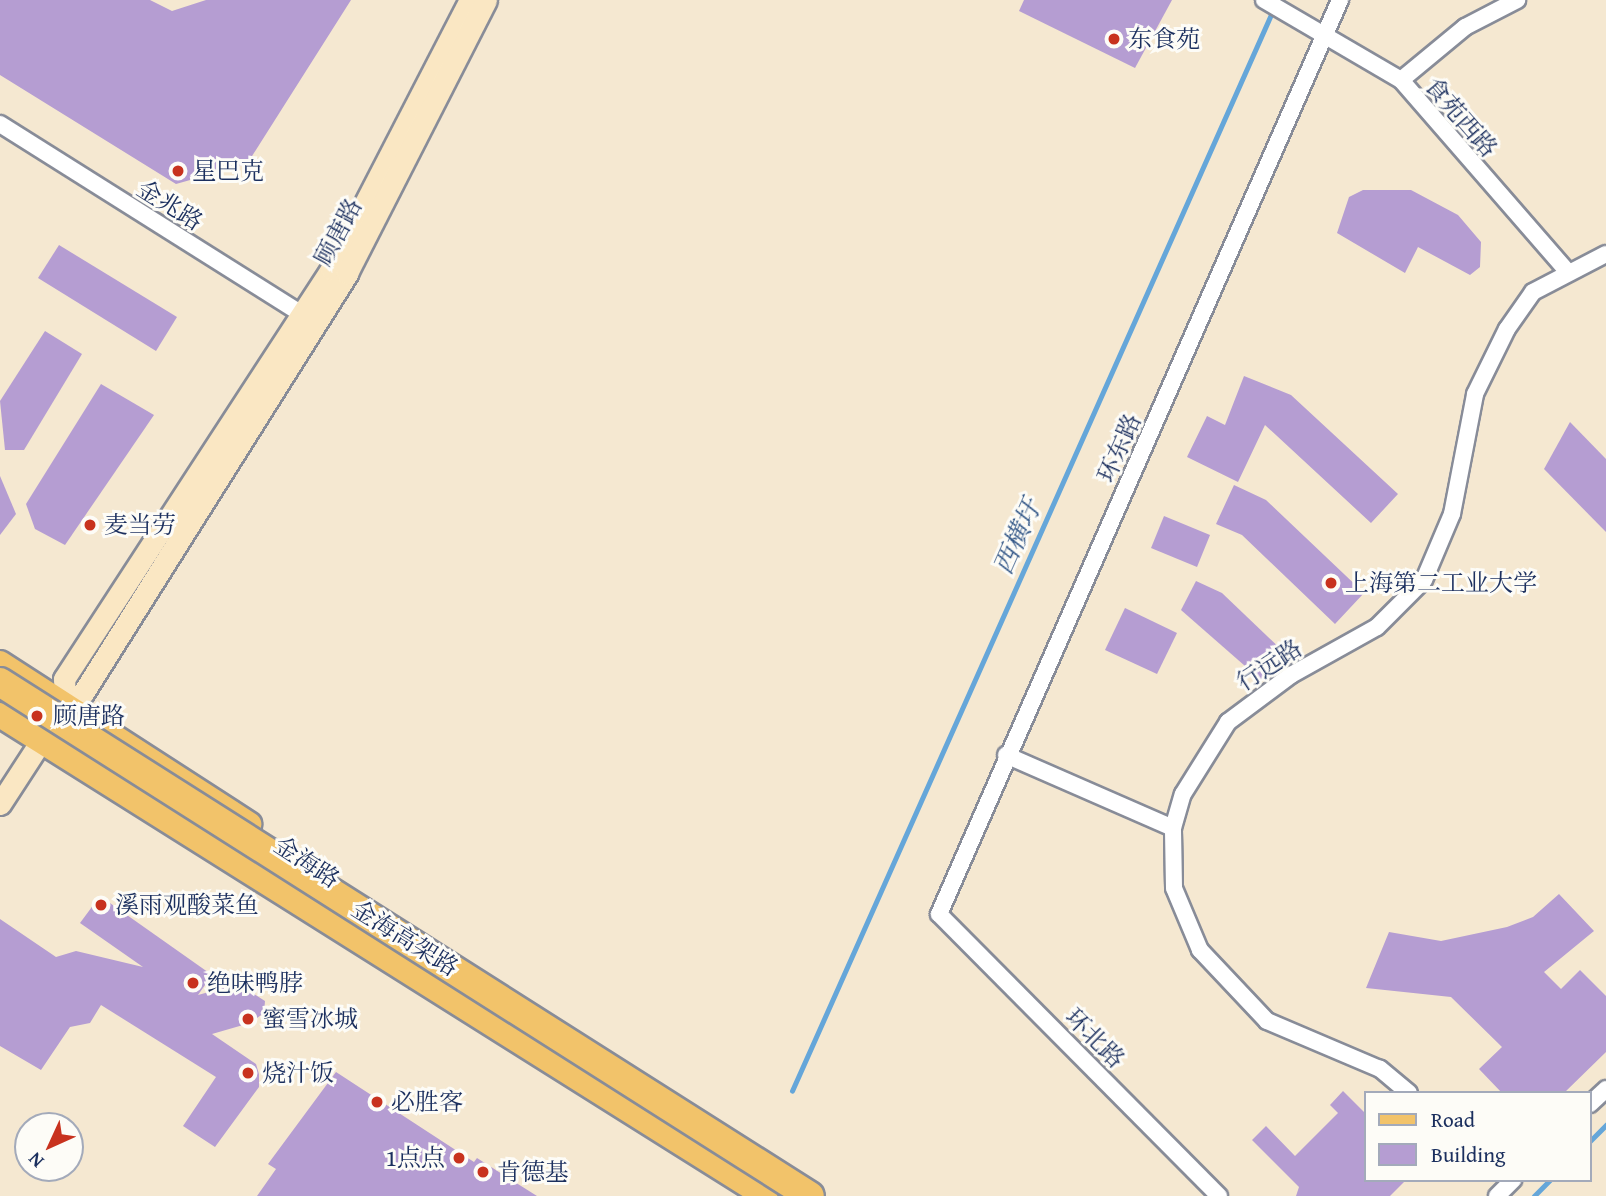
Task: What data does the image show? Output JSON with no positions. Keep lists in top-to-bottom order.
{
  "streets": {
    "highway": ["金海高架路"],
    "main road": ["顾唐路", "金海路"],
    "street": [
      "食苑西路",
      "金兆路",
      "环东路",
      "行远路",
      "环北路"
    ]
  },
  "crossings": [
    ["食苑西路", "环东路"],
    ["食苑西路", "行远路"],
    ["金兆路", "顾唐路"],
    ["顾唐路", "金海路"],
    ["环东路", "环北路"]
  ],
  "water": ["西横圩"],
  "places": [
    "东食苑",
    "星巴克",
    "麦当劳",
    "上海第二工业大学",
    "顾唐路",
    "溪雨观酸菜鱼",
    "绝味鸭脖",
    "蜜雪冰城",
    "烧汁饭",
    "必胜客",
    "1点点",
    "肯德基"
  ],
  "legend": ["Road", "Building"],
  "north": "bottom left"
}
